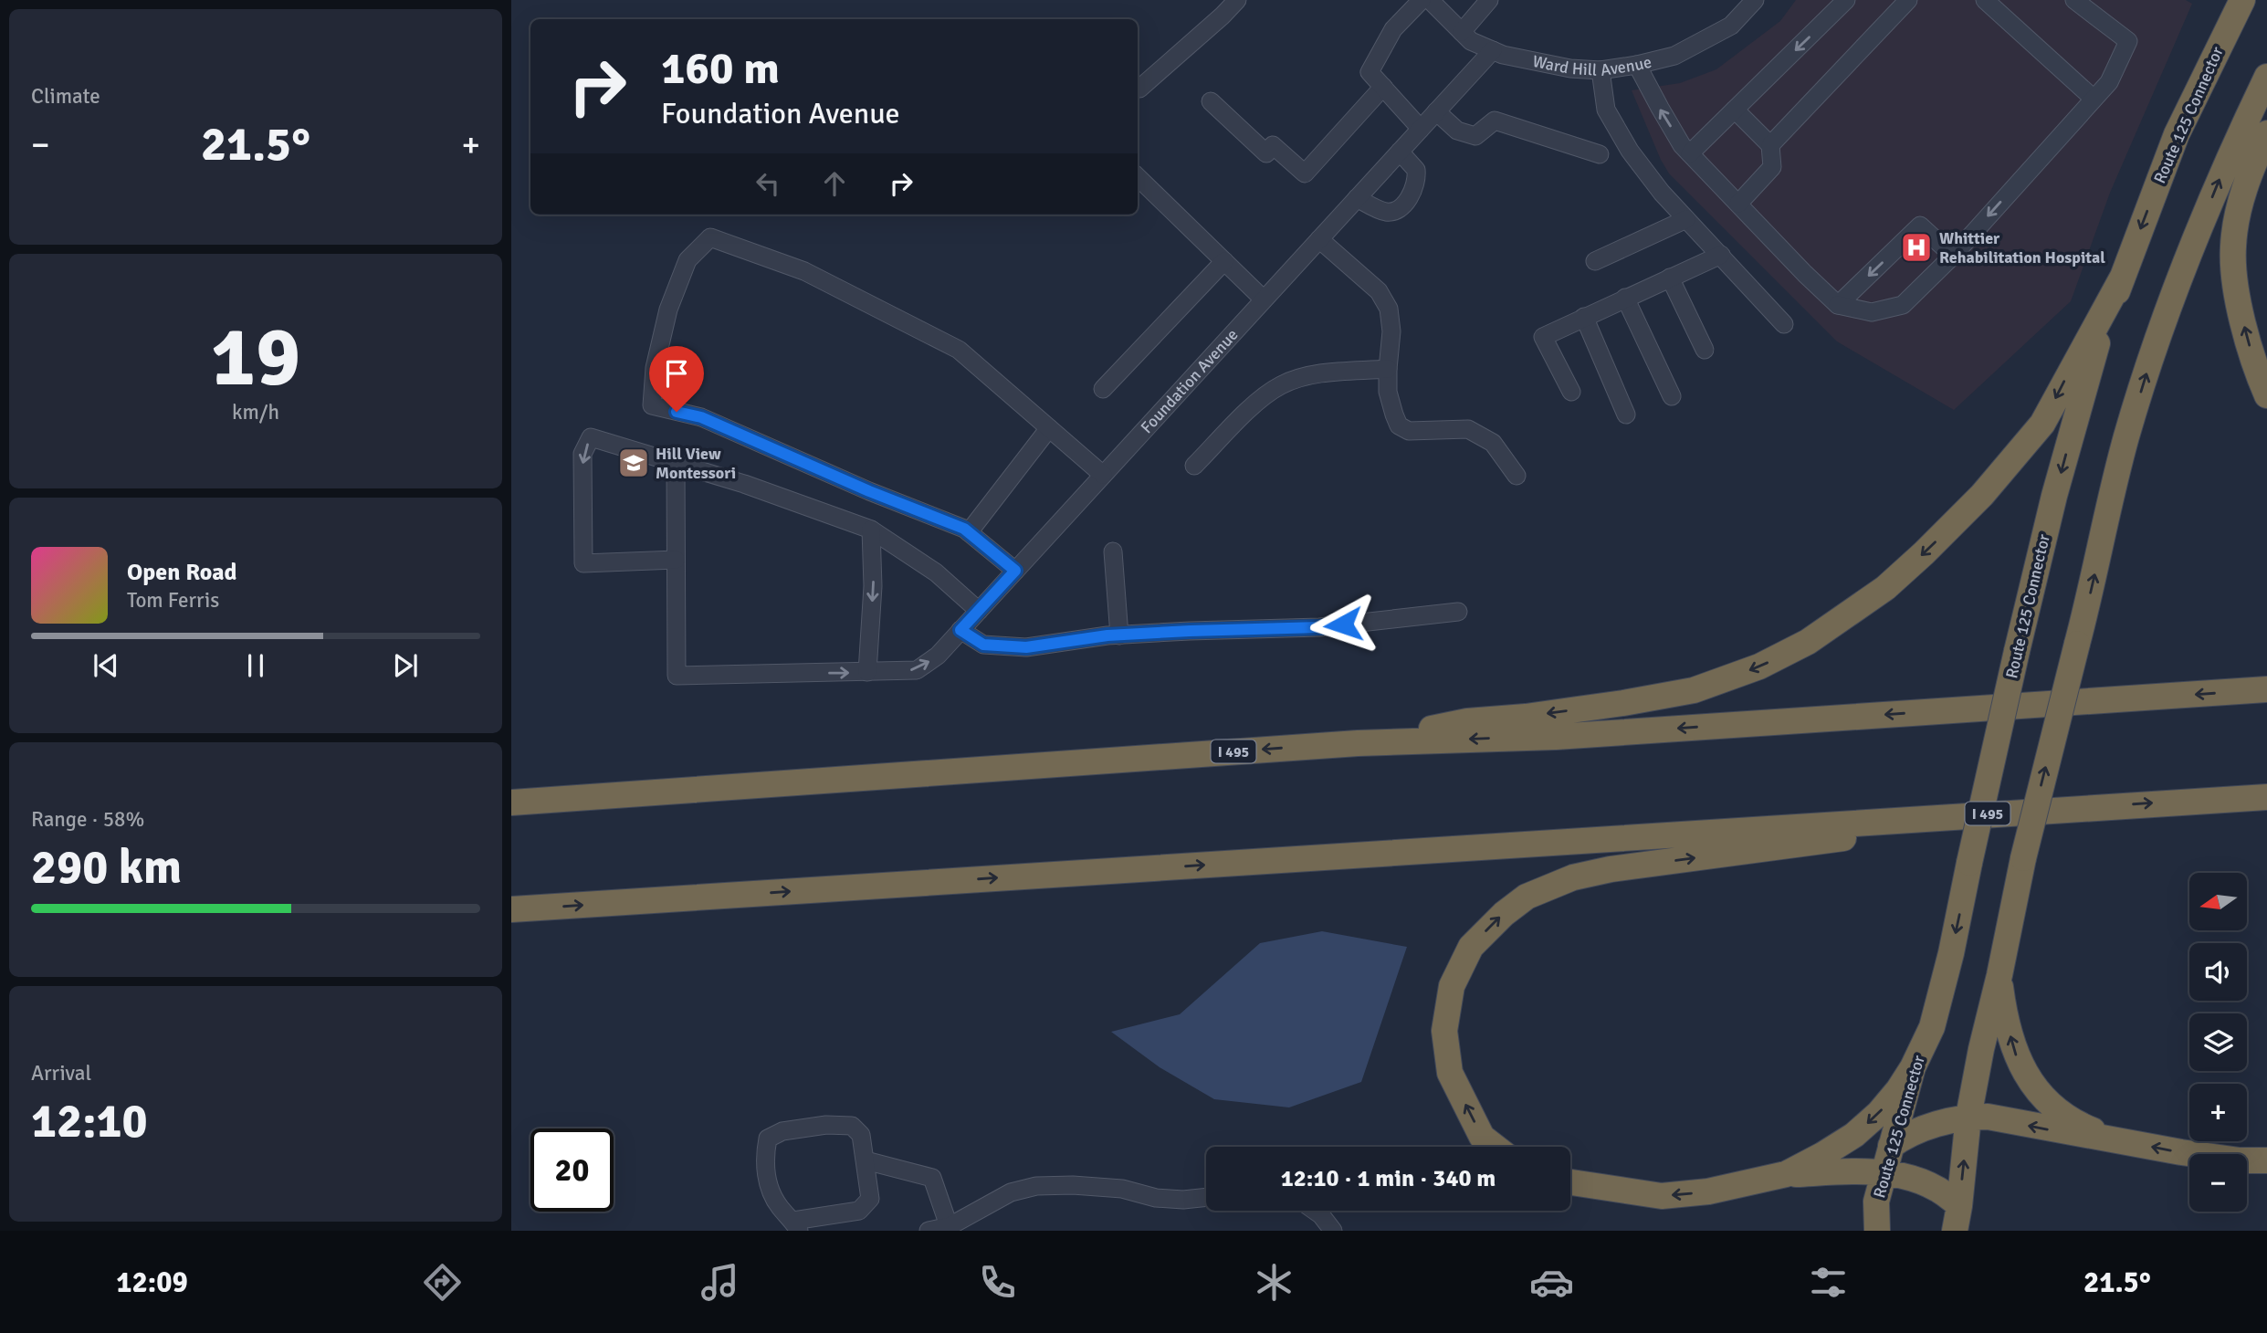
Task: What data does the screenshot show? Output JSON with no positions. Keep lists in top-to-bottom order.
{
  "streets": {
    "highway": ["Route 125 Connector", "I 495"],
    "street": ["Ward Hill Avenue", "Foundation Avenue"]
  },
  "crossings": [
    ["Ward Hill Avenue", "Foundation Avenue"]
  ],
  "places": {
    "hospital": ["Whittier Rehabilitation Hospital"],
    "school or university": ["Hill View Montessori"]
  },
  "north": "left",
  "page": {
    "tile": [
      "Climate",
      ["19", "km/h"],
      ["Range · 58%", "290 km"],
      ["Arrival", "12:10"]
    ],
    "turn": ["160 m", "Foundation Avenue"],
    "heat": ["−", "21.5°", "+"],
    "song": ["Open Road", "Tom Ferris"],
    "map_buttons": ["+", "−"],
    "limit": "20",
    "trip": "12:10 · 1 min · 340 m",
    "tabs": ["12:09", "21.5°"]
  }
}
